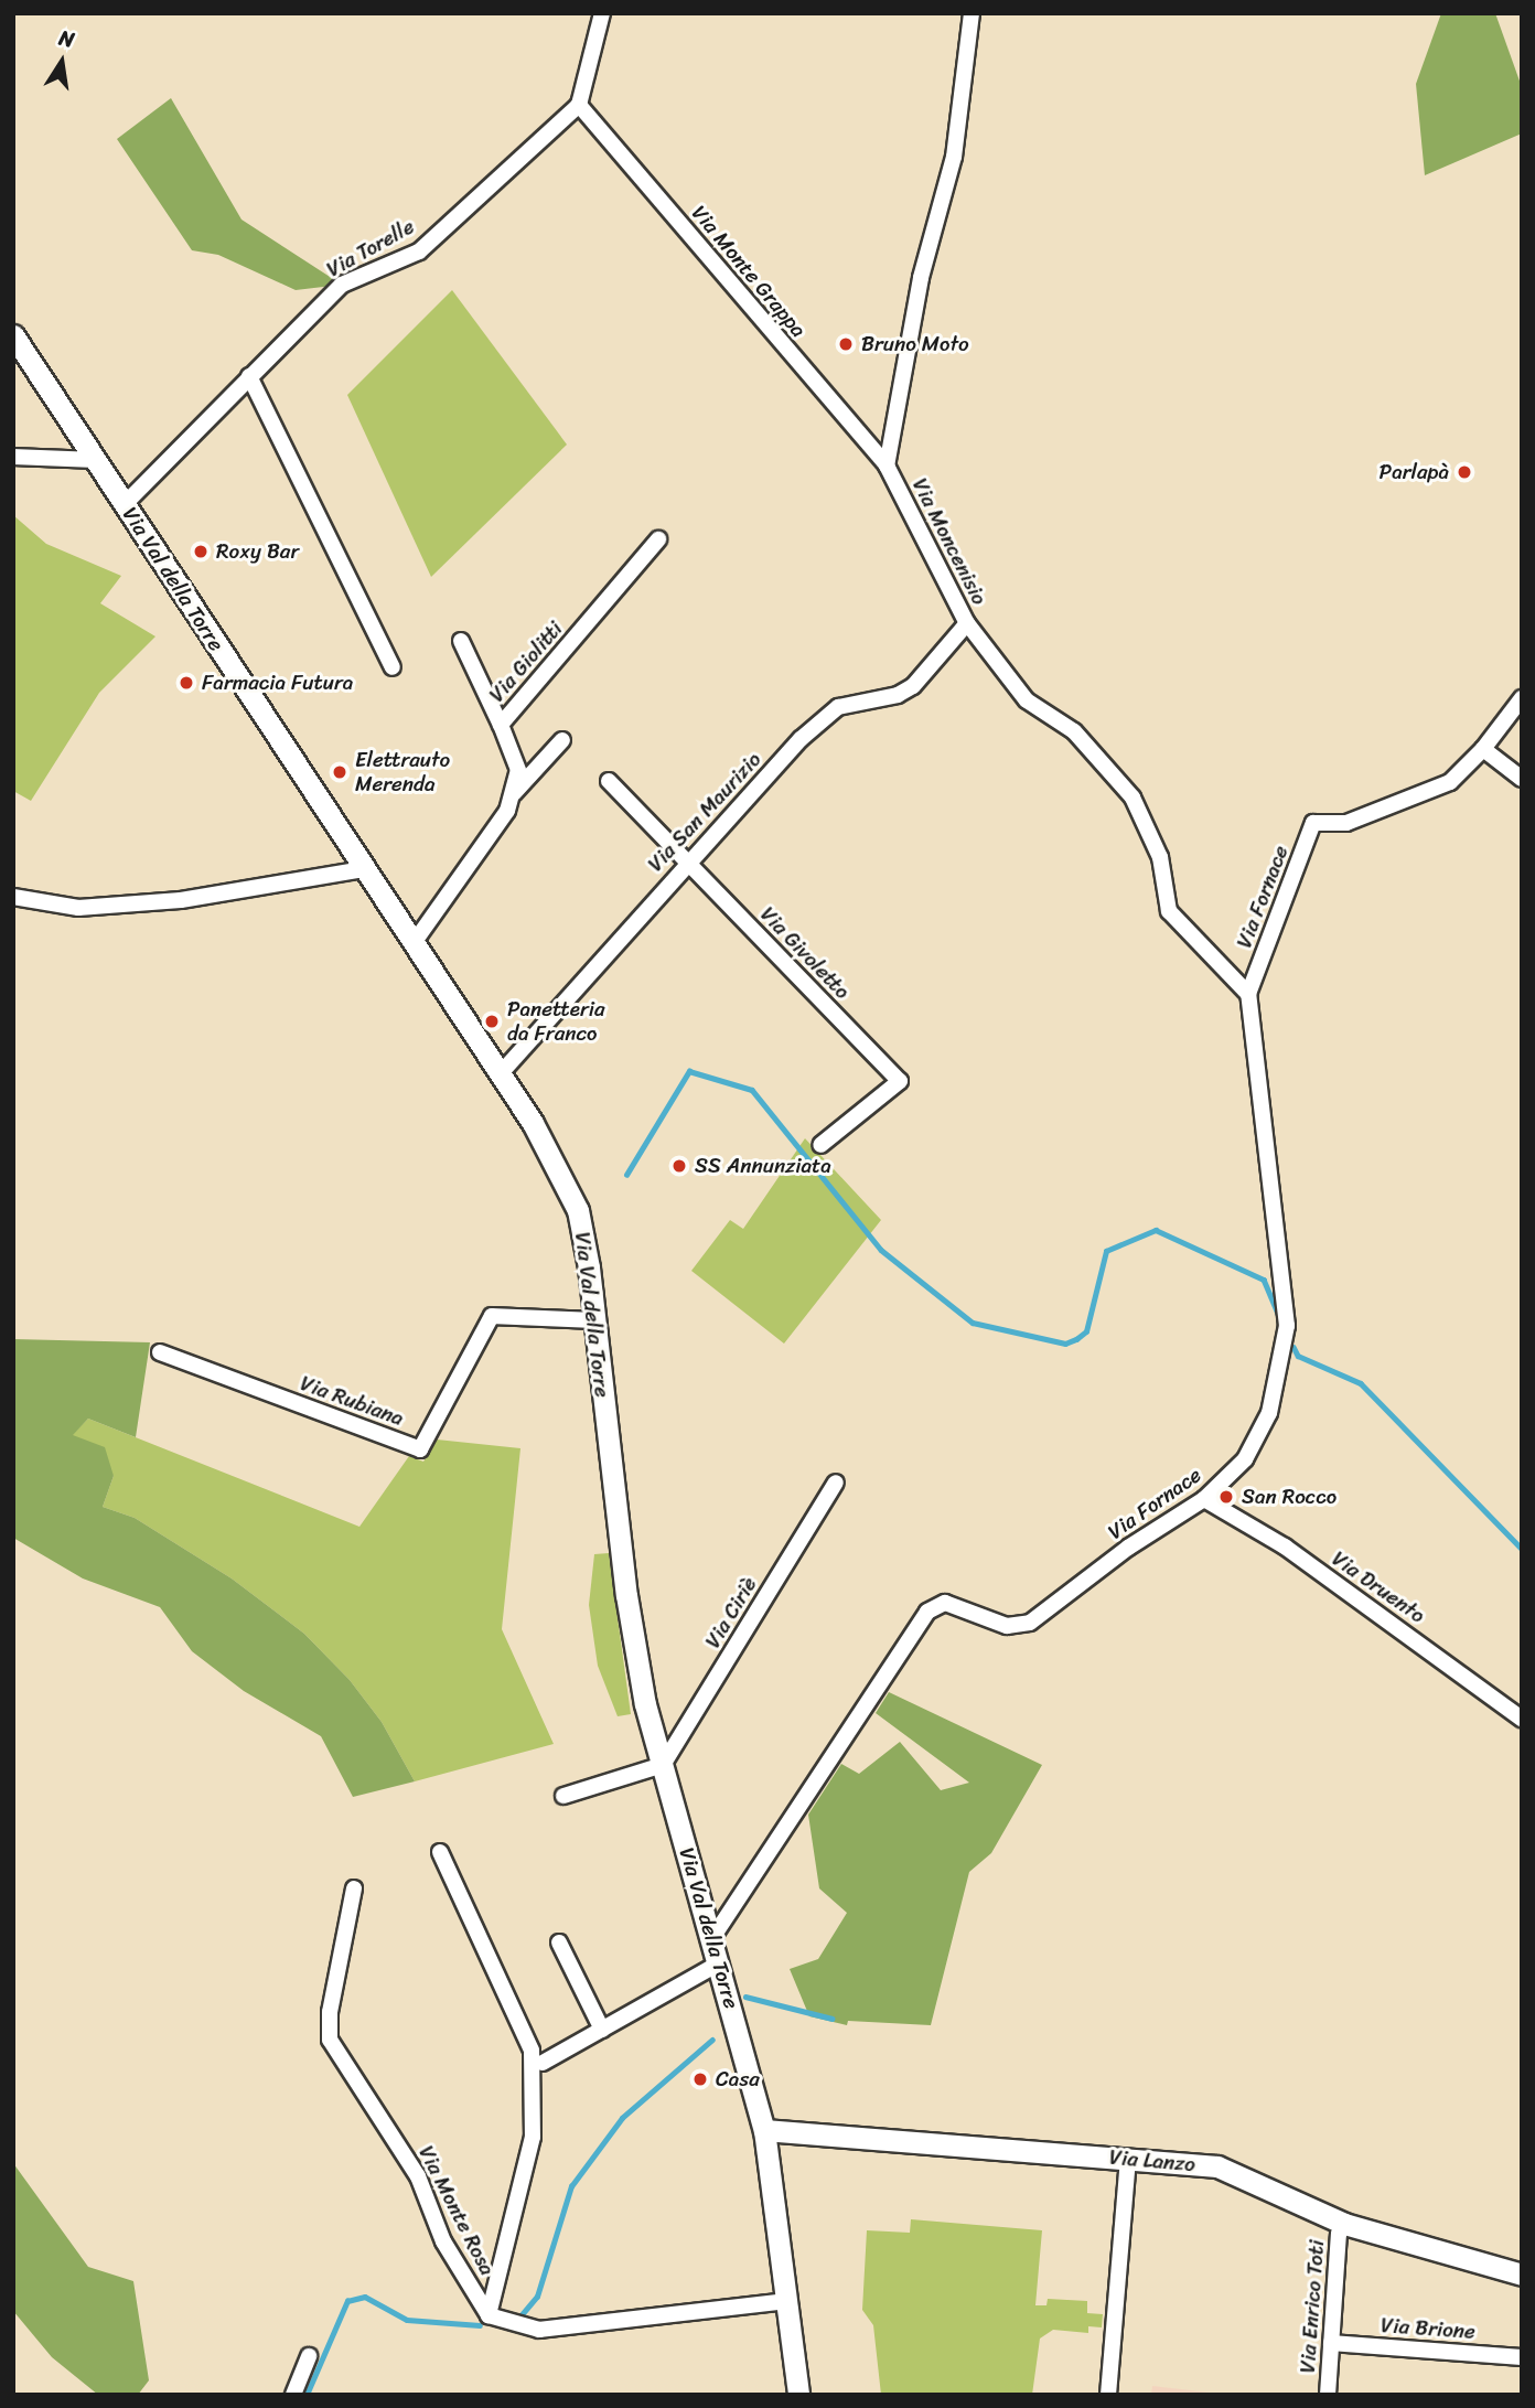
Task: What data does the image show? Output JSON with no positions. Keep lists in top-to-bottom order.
{
  "streets": {
    "street": [
      "Via Torelle",
      "Via Monte Grappa",
      "Via Moncenisio",
      "Via Val della Torre",
      "Via Giolitti",
      "Via San Maurizio",
      "Via Fornace",
      "Via Givoletto",
      "Via Rubiana",
      "Via Druento",
      "Via Ciriè",
      "Via Lanzo",
      "Via Monte Rosa",
      "Via Enrico Toti",
      "Via Brione"
    ]
  },
  "crossings": [
    ["Via Torelle", "Via Monte Grappa"],
    ["Via Torelle", "Via Val della Torre"],
    ["Via Monte Grappa", "Via Moncenisio"],
    ["Via Moncenisio", "Via San Maurizio"],
    ["Via Moncenisio", "Via Fornace"],
    ["Via Val della Torre", "Via Giolitti"],
    ["Via Val della Torre", "Via San Maurizio"],
    ["Via Val della Torre", "Via Fornace"],
    ["Via Val della Torre", "Via Rubiana"],
    ["Via Val della Torre", "Via Ciriè"],
    ["Via Val della Torre", "Via Lanzo"],
    ["Via San Maurizio", "Via Givoletto"],
    ["Via Fornace", "Via Druento"],
    ["Via Lanzo", "Via Enrico Toti"],
    ["Via Enrico Toti", "Via Brione"]
  ],
  "places": [
    "Bruno Moto",
    "Parlapà",
    "Roxy Bar",
    "Farmacia Futura",
    "Elettrauto Merenda",
    "Panetteria da Franco",
    "SS Annunziata",
    "San Rocco",
    "Casa"
  ],
  "north": "top"
}
